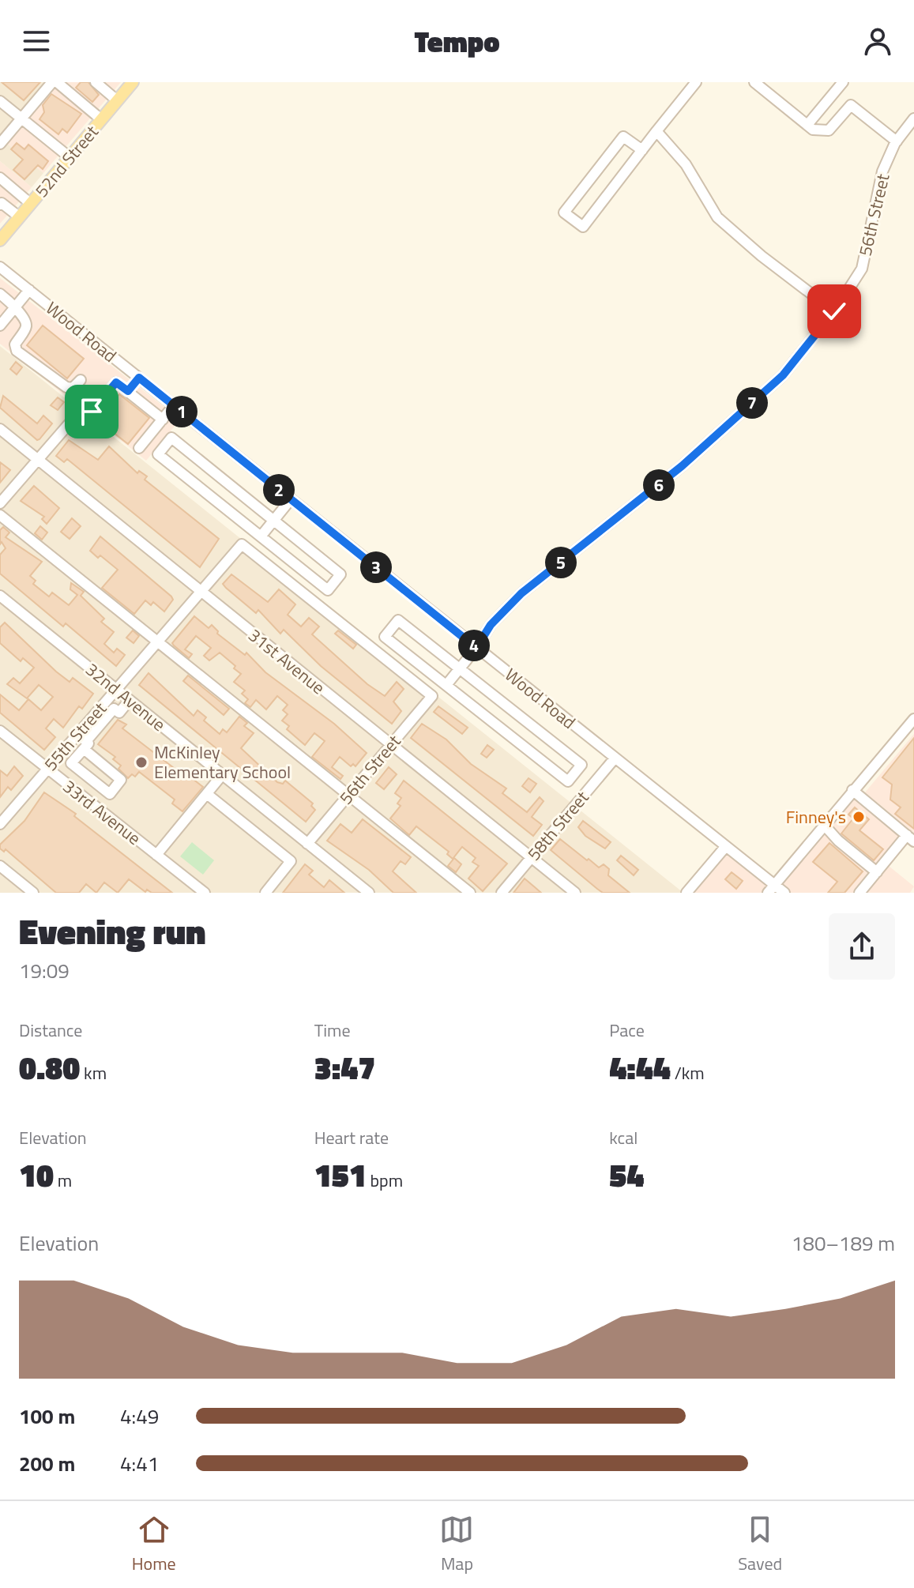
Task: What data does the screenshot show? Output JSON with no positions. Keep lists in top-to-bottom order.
{
  "streets": {
    "main road": ["52nd Street"],
    "street": [
      "56th Street",
      "Wood Road",
      "31st Avenue",
      "32nd Avenue",
      "55th Street",
      "33rd Avenue",
      "58th Street"
    ]
  },
  "crossings": [
    ["56th Street", "Wood Road"],
    ["56th Street", "31st Avenue"],
    ["56th Street", "32nd Avenue"],
    ["56th Street", "55th Street"],
    ["Wood Road", "58th Street"],
    ["31st Avenue", "55th Street"],
    ["31st Avenue", "58th Street"],
    ["32nd Avenue", "55th Street"],
    ["55th Street", "33rd Avenue"]
  ],
  "places": ["McKinley Elementary School", "Finney's"],
  "page": {
    "header": "Tempo",
    "pins": [
      "7",
      "1",
      "6",
      "2",
      "5",
      "3",
      "4"
    ],
    "heading": ["Evening run", "19:09"],
    "stats": [
      ["Distance", "0.80 km"],
      ["Time", "3:47"],
      ["Pace", "4:44 /km"],
      ["Elevation", "10 m"],
      ["Heart rate", "151 bpm"],
      ["kcal", "54"]
    ],
    "chart": ["Elevation", "180–189 m"],
    "list": [
      {
        "name": "100 m",
        "note": "4:49"
      },
      {
        "name": "200 m",
        "note": "4:41"
      }
    ],
    "tabs": ["Home", "Map", "Saved"]
  }
}
